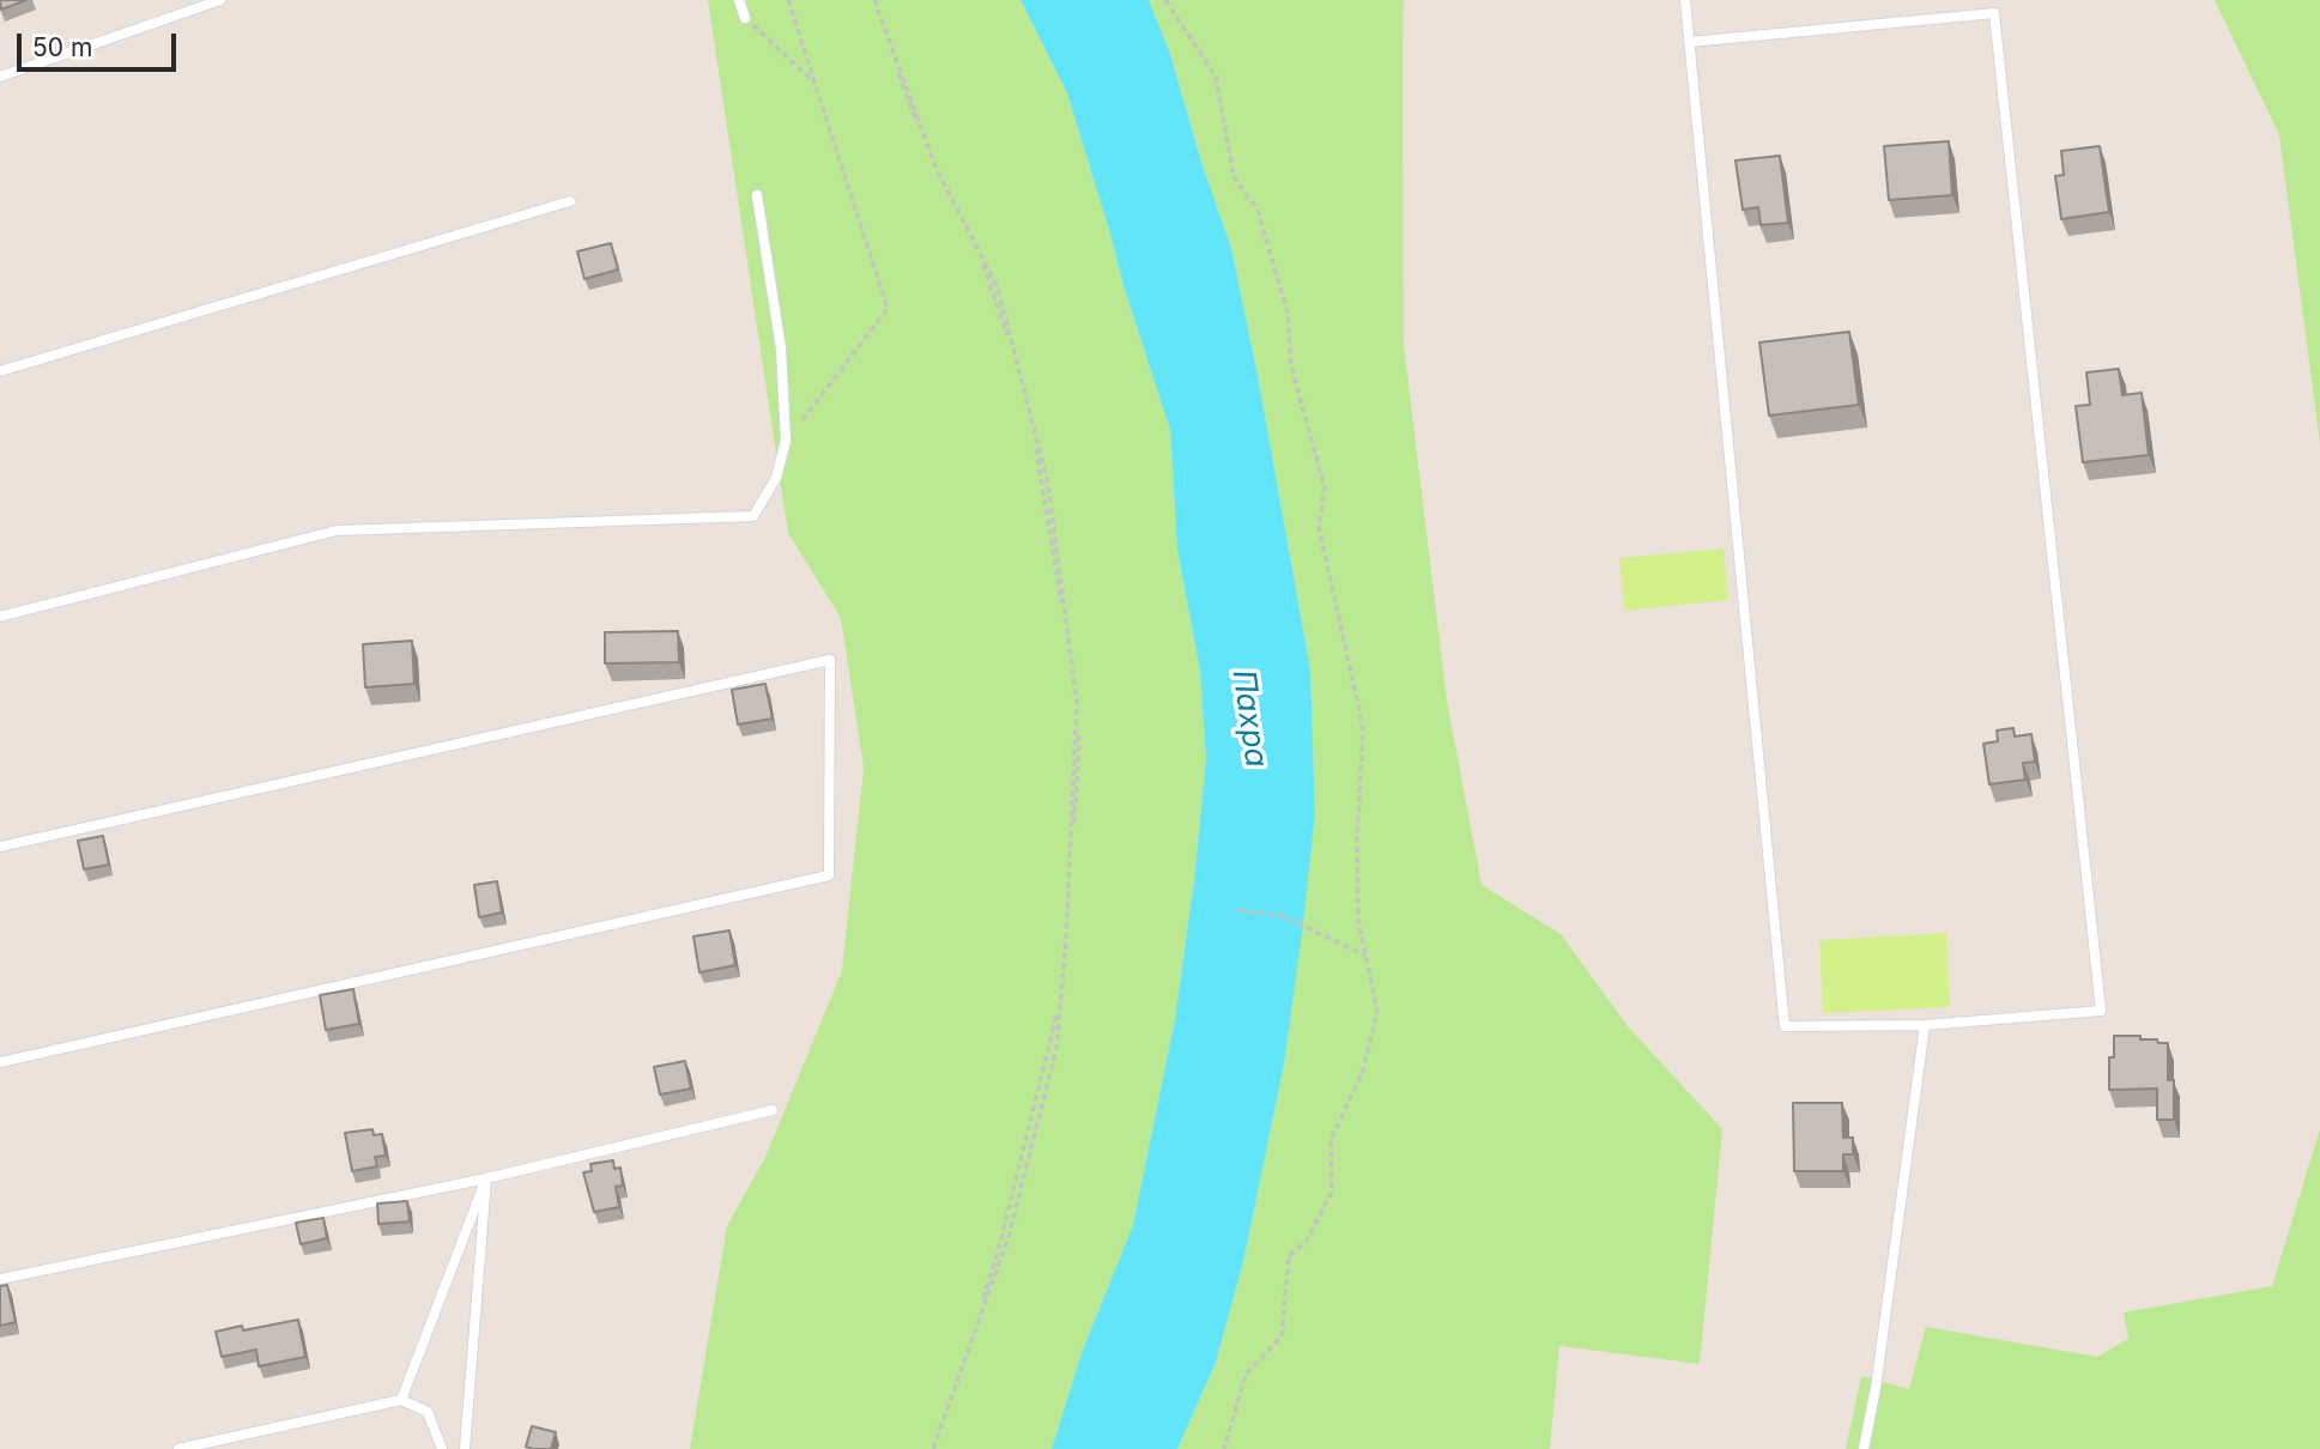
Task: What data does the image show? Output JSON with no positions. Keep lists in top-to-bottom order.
{
  "water": ["Пахра"],
  "scale_bar": "50 m"
}
